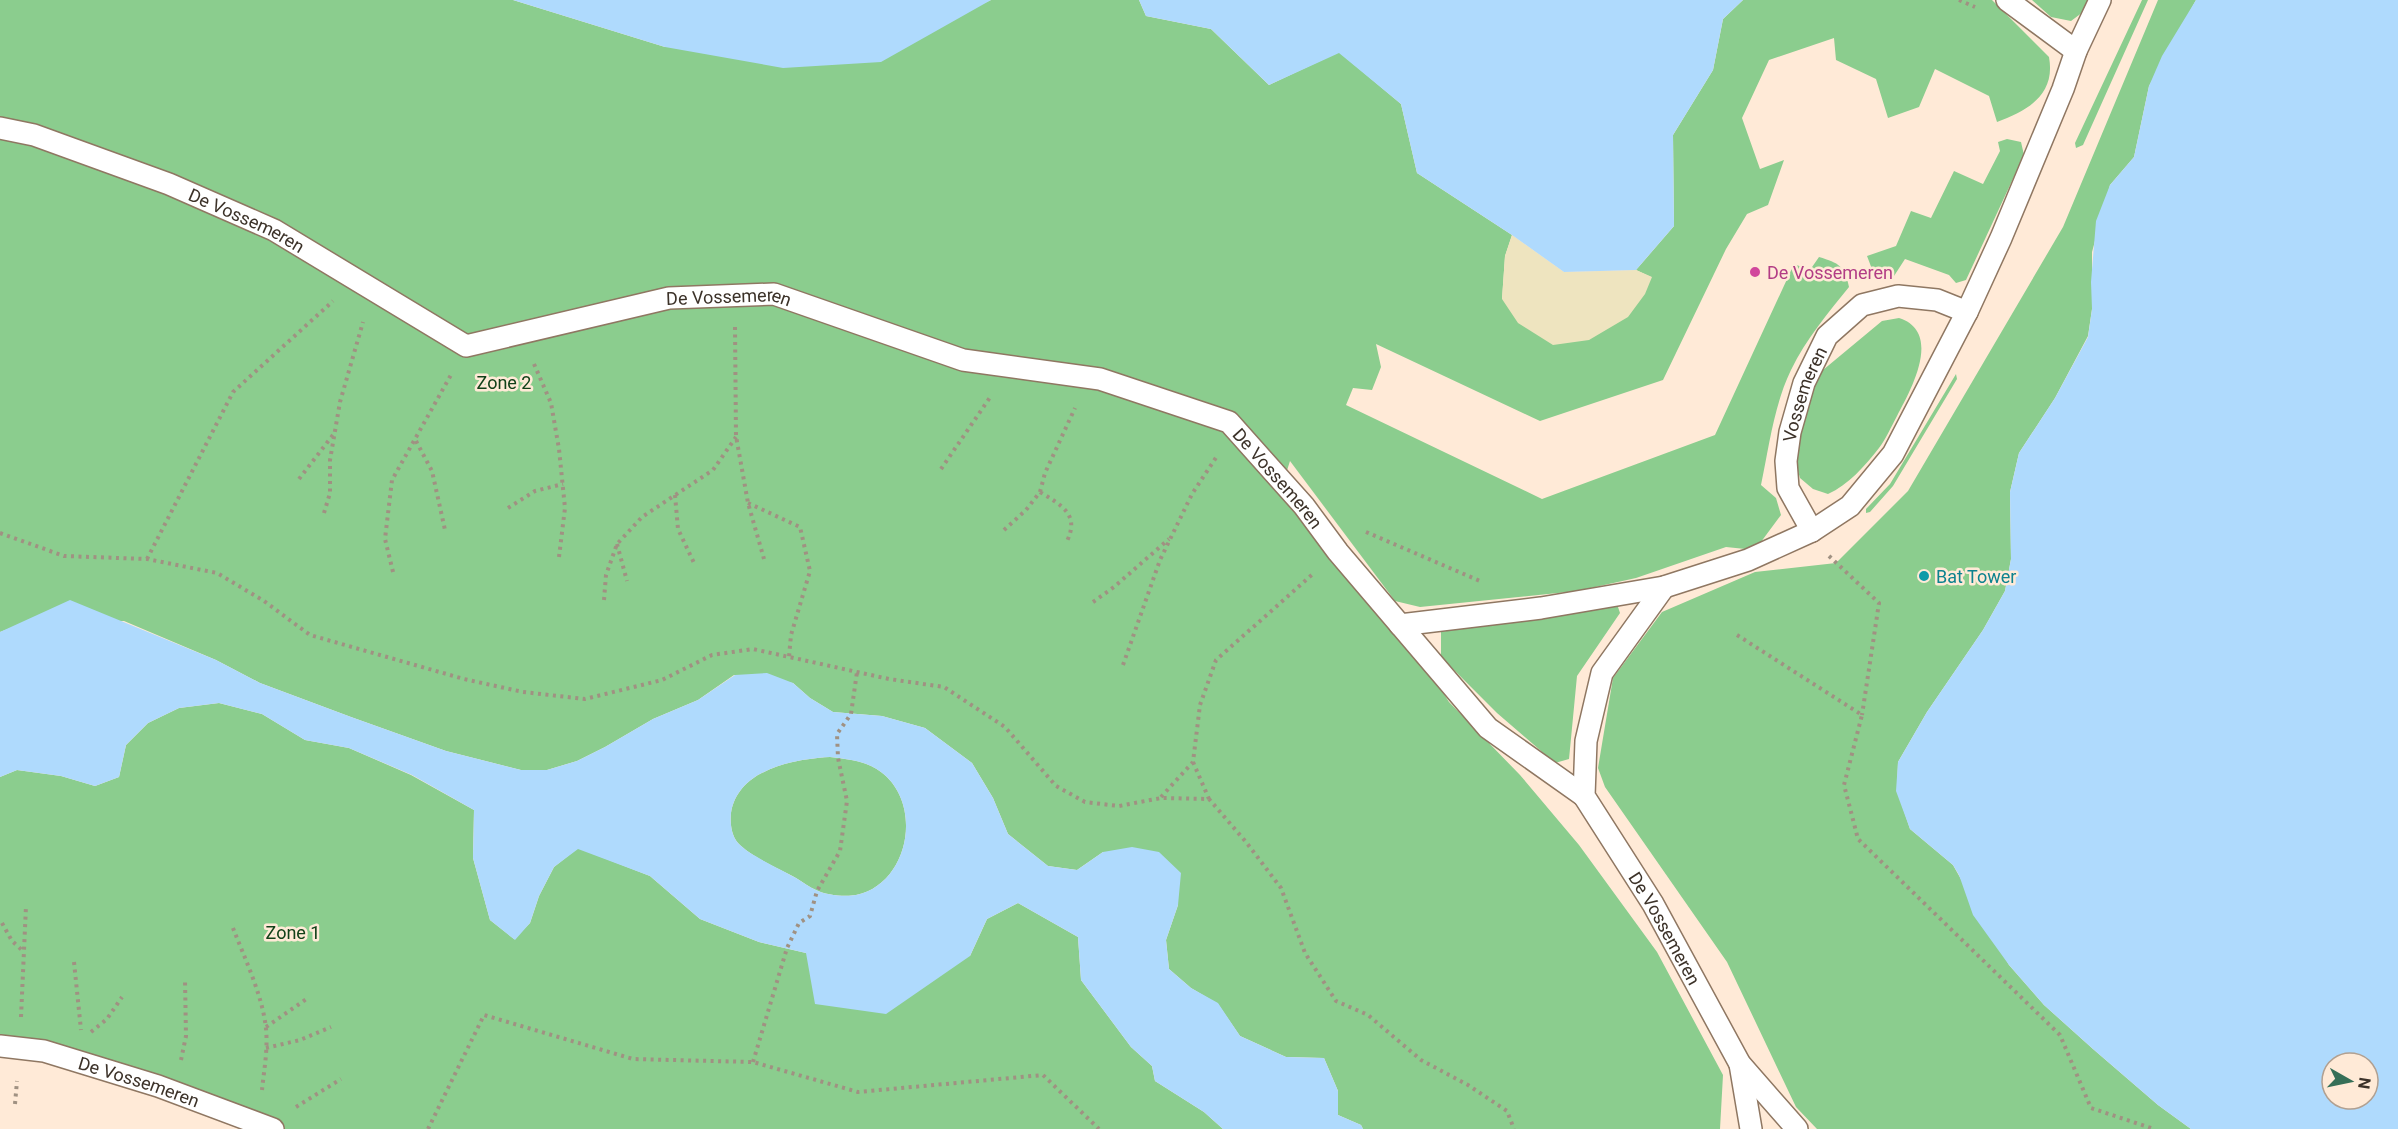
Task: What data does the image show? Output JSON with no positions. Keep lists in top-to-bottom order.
{
  "streets": {
    "lane": ["De Vossemeren", "Vossemeren"]
  },
  "parks": ["Zone 2", "Zone 1"],
  "places": ["De Vossemeren", "Bat Tower"],
  "north": "right"
}
